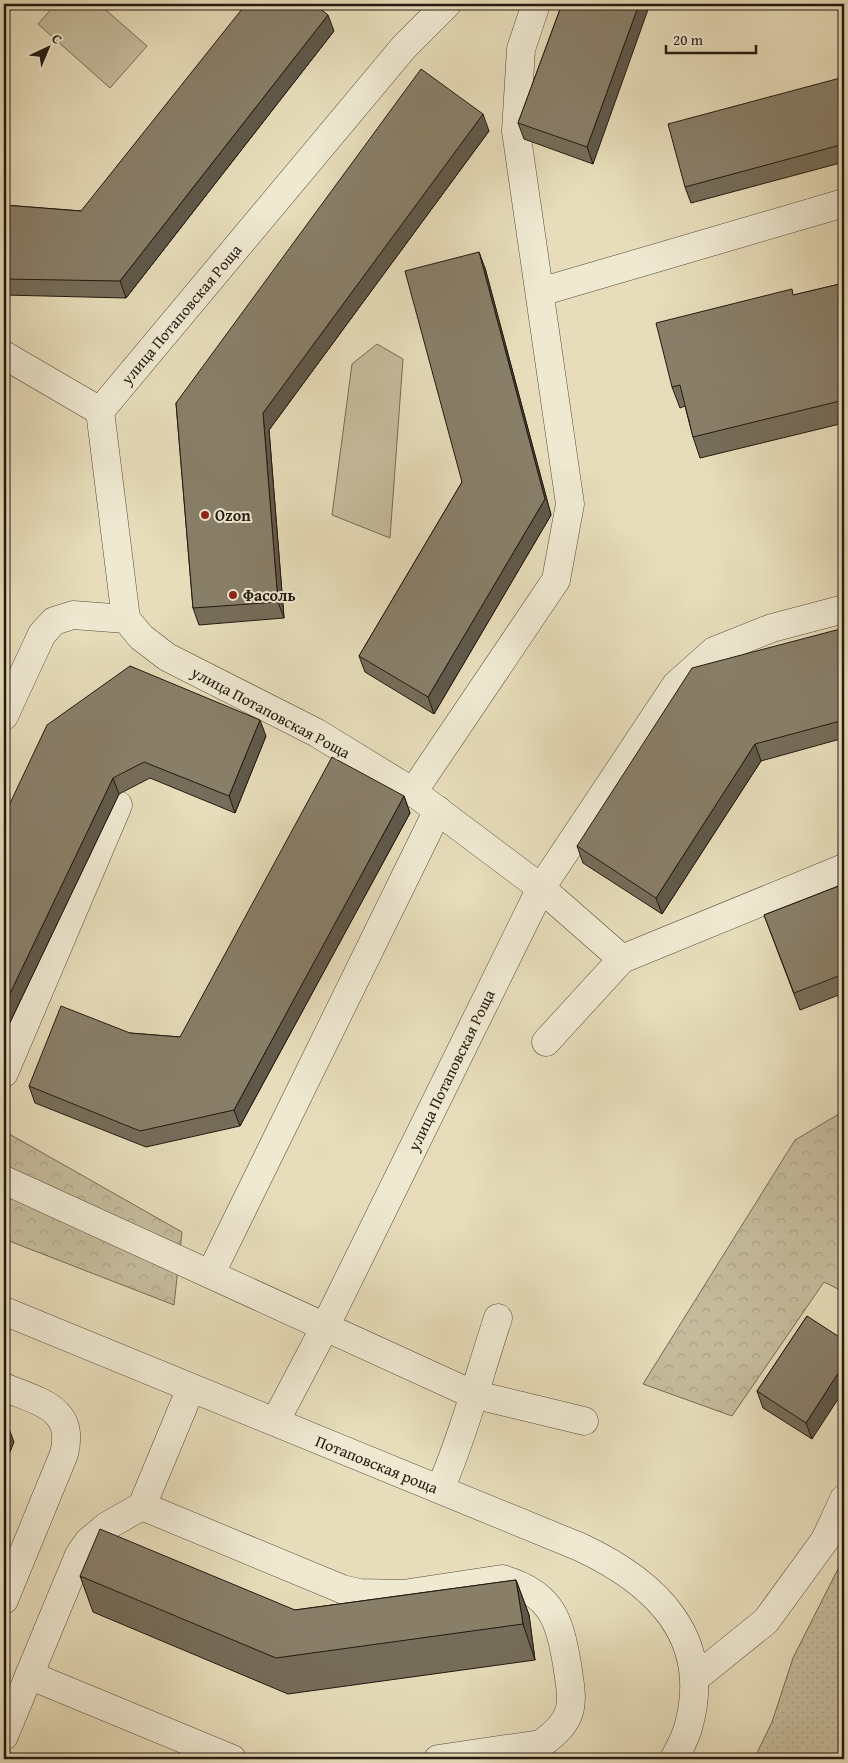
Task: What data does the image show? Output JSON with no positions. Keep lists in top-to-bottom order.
{
  "streets": {
    "street": ["улица Потаповская Роща", "Потаповская роща"]
  },
  "crossings": [
    ["улица Потаповская Роща", "Потаповская роща"]
  ],
  "places": ["Ozon", "Фасоль"],
  "scale_bar": "20 m",
  "north": "top right"
}
